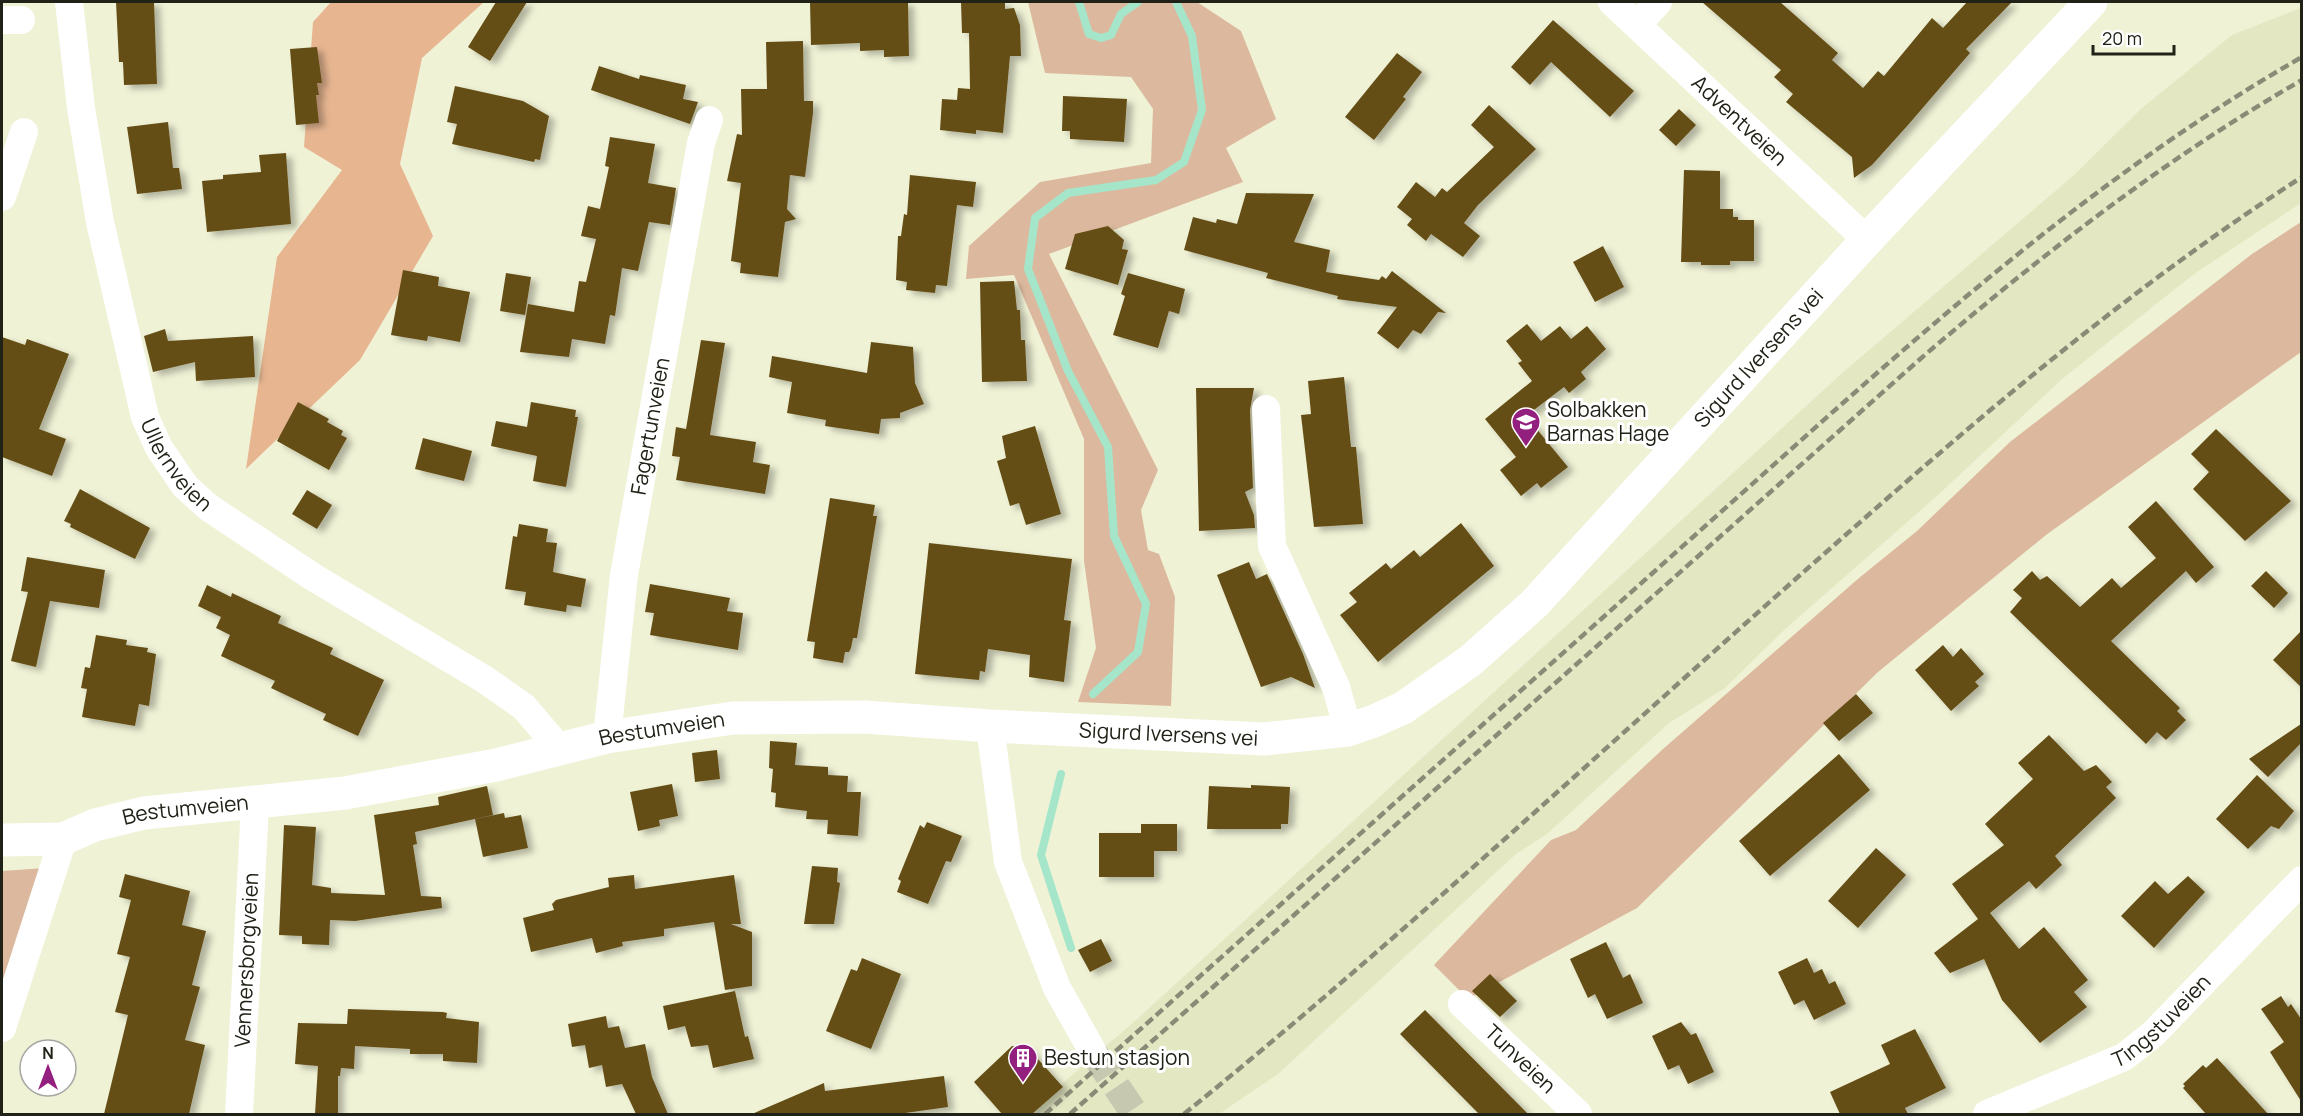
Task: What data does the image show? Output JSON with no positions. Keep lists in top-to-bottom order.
{
  "streets": {
    "street": [
      "Adventveien",
      "Sigurd Iversens vei",
      "Fagertunveien",
      "Ullernveien",
      "Bestumveien",
      "Vennersborgveien",
      "Tingstuveien",
      "Tunveien"
    ]
  },
  "crossings": [
    ["Adventveien", "Sigurd Iversens vei"],
    ["Sigurd Iversens vei", "Bestumveien"],
    ["Fagertunveien", "Bestumveien"],
    ["Ullernveien", "Bestumveien"],
    ["Bestumveien", "Vennersborgveien"]
  ],
  "places": {
    "school or university": ["Solbakken Barnas Hage"],
    "building": ["Bestun stasjon"]
  },
  "scale_bar": "20 m",
  "north": "top"
}
